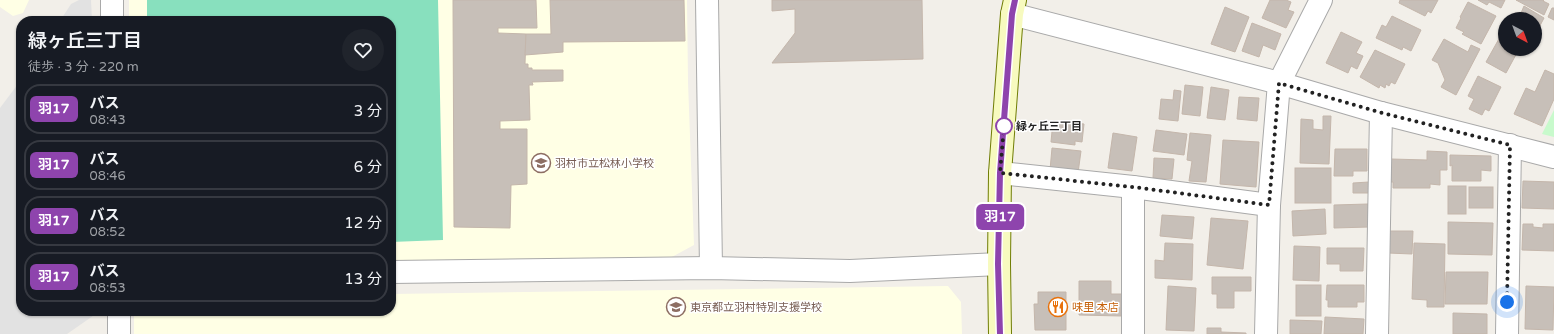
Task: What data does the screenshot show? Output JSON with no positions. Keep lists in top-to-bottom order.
{
  "places": {
    "other": ["緑ヶ丘三丁目"],
    "school or university": ["羽村市立松林小学校", "東京都立羽村特別支援学校"],
    "restaurant": ["味里 本店"]
  },
  "lines": ["bus line 羽17"],
  "north": "bottom right",
  "page": {
    "on_map": "羽17",
    "heading": ["緑ヶ丘三丁目", "徒歩 · 3 分 · 220 m"],
    "list": [
      {
        "mark": "羽17",
        "name": "バス",
        "note": "08:43",
        "value": "3 分"
      },
      {
        "mark": "羽17",
        "name": "バス",
        "note": "08:46",
        "value": "6 分"
      },
      {
        "mark": "羽17",
        "name": "バス",
        "note": "08:52",
        "value": "12 分"
      },
      {
        "mark": "羽17",
        "name": "バス",
        "note": "08:53",
        "value": "13 分"
      }
    ]
  }
}
